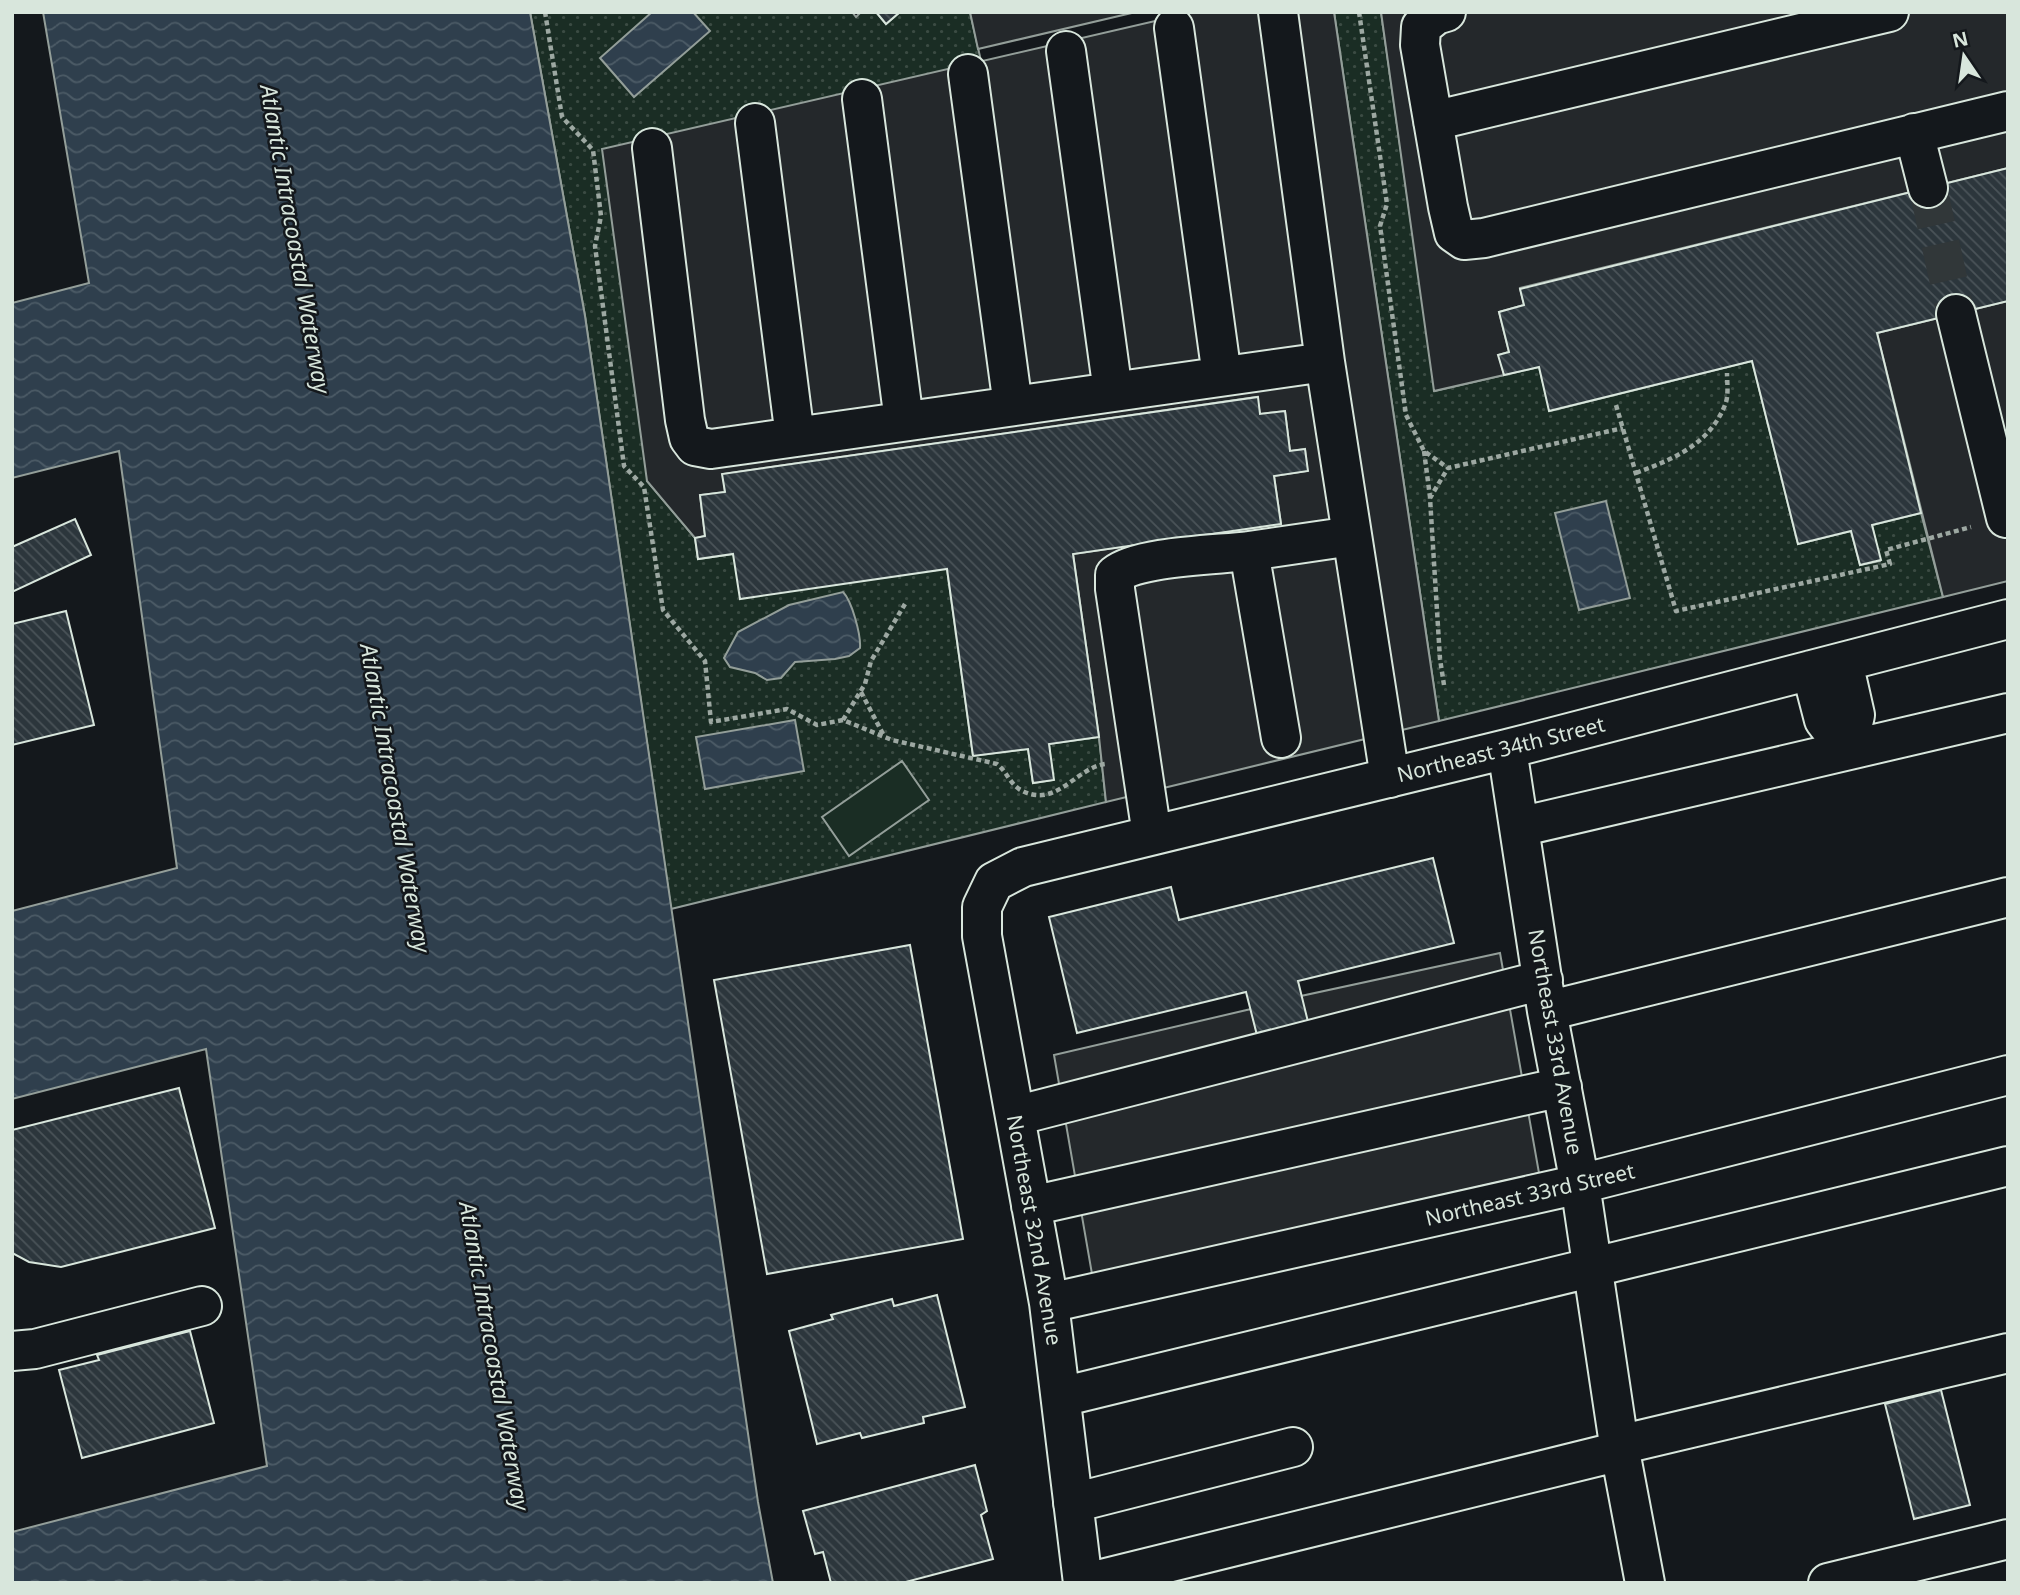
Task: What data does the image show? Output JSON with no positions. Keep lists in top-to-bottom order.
{
  "streets": {
    "street": [
      "Northeast 34th Street",
      "Northeast 33rd Avenue",
      "Northeast 33rd Street",
      "Northeast 32nd Avenue"
    ]
  },
  "crossings": [
    ["Northeast 34th Street", "Northeast 33rd Avenue"],
    ["Northeast 34th Street", "Northeast 32nd Avenue"],
    ["Northeast 33rd Avenue", "Northeast 33rd Street"],
    ["Northeast 33rd Street", "Northeast 32nd Avenue"]
  ],
  "water": ["Atlantic Intracoastal Waterway"],
  "north": "top"
}
